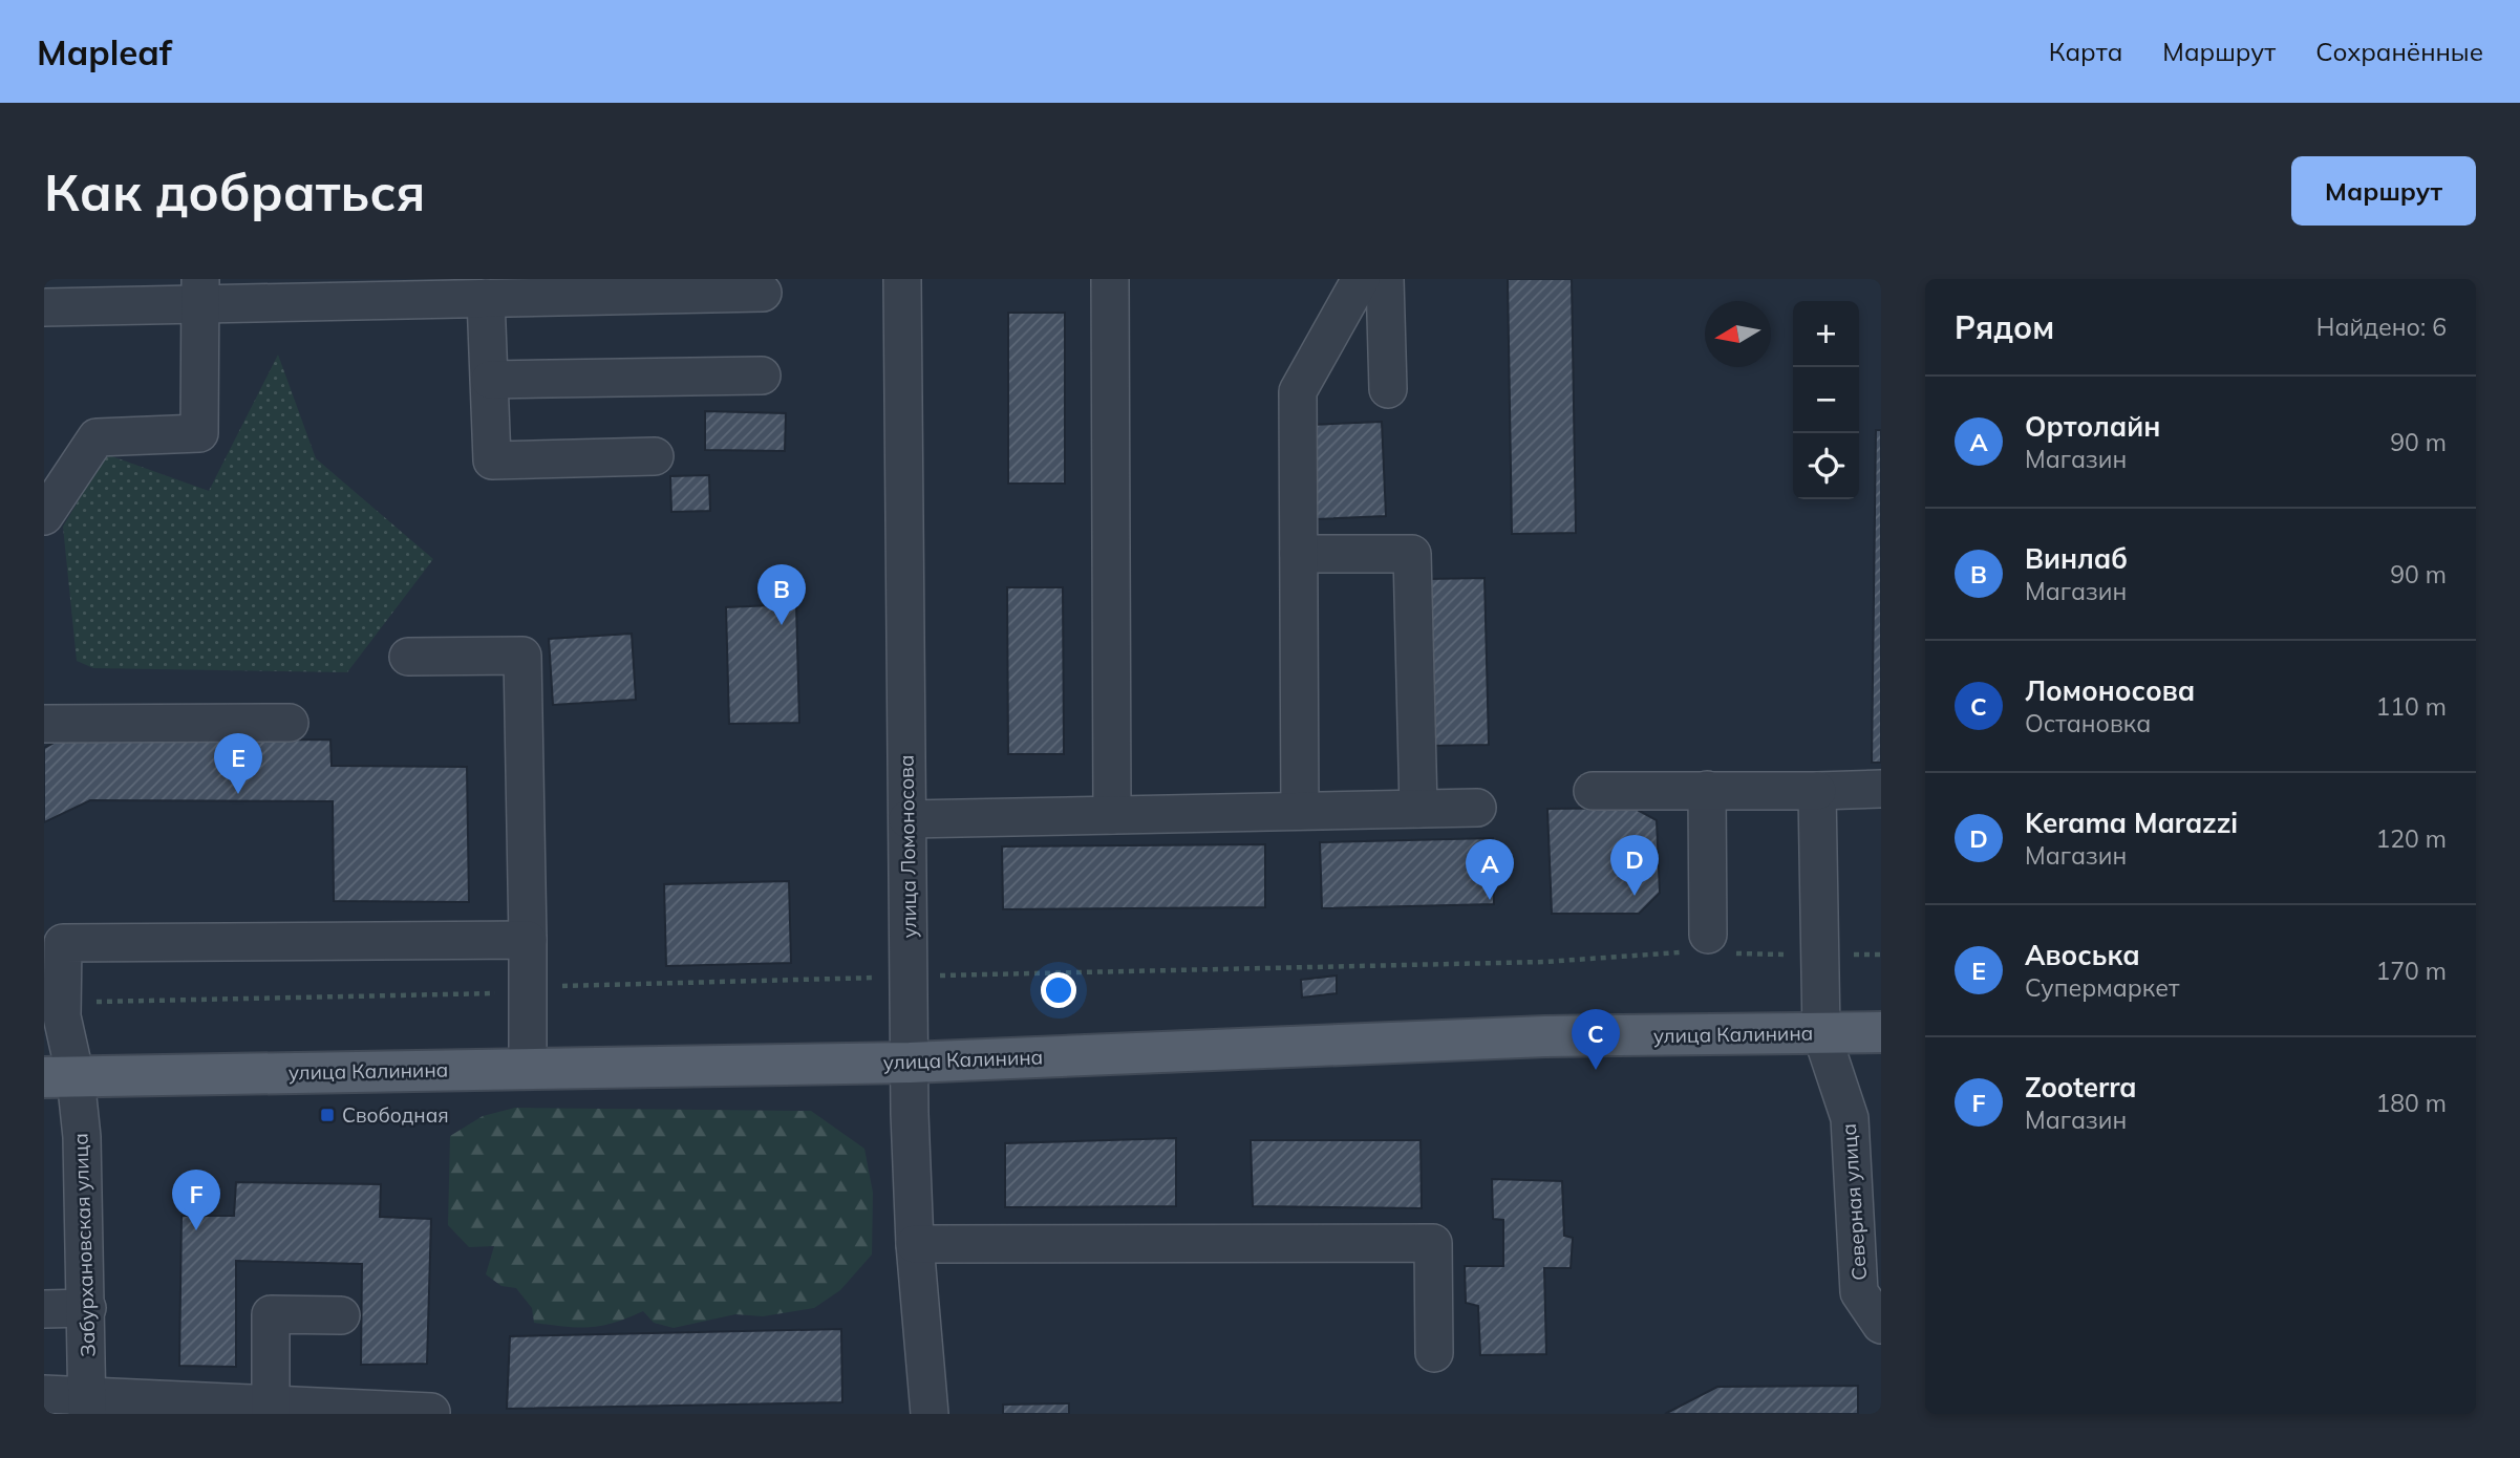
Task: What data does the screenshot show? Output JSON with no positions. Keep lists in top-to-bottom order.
{
  "streets": {
    "main road": ["улица Калинина"],
    "street": ["улица Ломоносова", "Северная улица", "Забурхановская улица"]
  },
  "crossings": [
    ["улица Ломоносова", "улица Калинина"],
    ["улица Калинина", "Северная улица"],
    ["улица Калинина", "Забурхановская улица"]
  ],
  "places": {
    "transit": ["Свободная"]
  },
  "north": "left",
  "page": {
    "header": "Mapleaf",
    "nav": ["Карта", "Маршрут", "Сохранённые"],
    "buttons": "Маршрут",
    "title": "Как добраться",
    "heading": ["Рядом", "Найдено: 6"],
    "map_buttons": ["+", "−"],
    "list": [
      {
        "mark": "A",
        "name": "Ортолайн",
        "note": "Магазин",
        "value": "90 m"
      },
      {
        "mark": "B",
        "name": "Винлаб",
        "note": "Магазин",
        "value": "90 m"
      },
      {
        "mark": "C",
        "name": "Ломоносова",
        "note": "Остановка",
        "value": "110 m"
      },
      {
        "mark": "D",
        "name": "Kerama Marazzi",
        "note": "Магазин",
        "value": "120 m"
      },
      {
        "mark": "E",
        "name": "Авоська",
        "note": "Супермаркет",
        "value": "170 m"
      },
      {
        "mark": "F",
        "name": "Zooterra",
        "note": "Магазин",
        "value": "180 m"
      }
    ],
    "pins": [
      "B",
      "E",
      "D",
      "A",
      "C",
      "F"
    ]
  }
}
